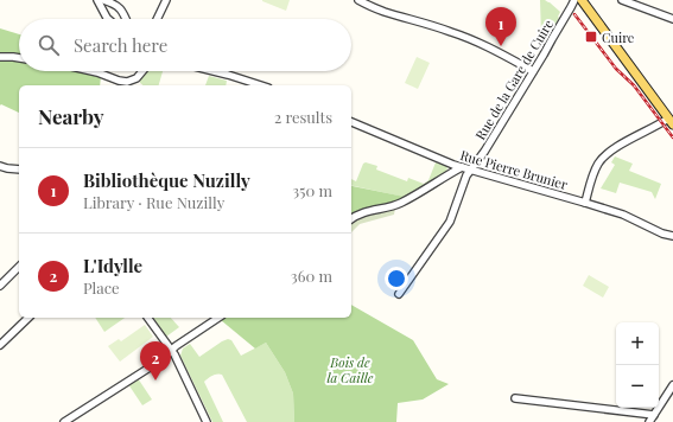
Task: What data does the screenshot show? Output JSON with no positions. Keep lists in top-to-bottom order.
{
  "streets": {
    "street": ["Rue de la Gare de Cuire", "Rue Pierre Brunier"]
  },
  "crossings": [
    ["Rue de la Gare de Cuire", "Rue Pierre Brunier"]
  ],
  "parks": ["Bois de la Caille"],
  "places": {
    "transit": ["Cuire"]
  },
  "page": {
    "pins": ["1", "2"],
    "search": "Search here",
    "heading": ["Nearby", "2 results"],
    "list": [
      {
        "mark": "1",
        "name": "Bibliothèque Nuzilly",
        "note": "Library · Rue Nuzilly",
        "value": "350 m"
      },
      {
        "mark": "2",
        "name": "L'Idylle",
        "note": "Place",
        "value": "360 m"
      }
    ],
    "map_buttons": ["+", "−"]
  }
}
